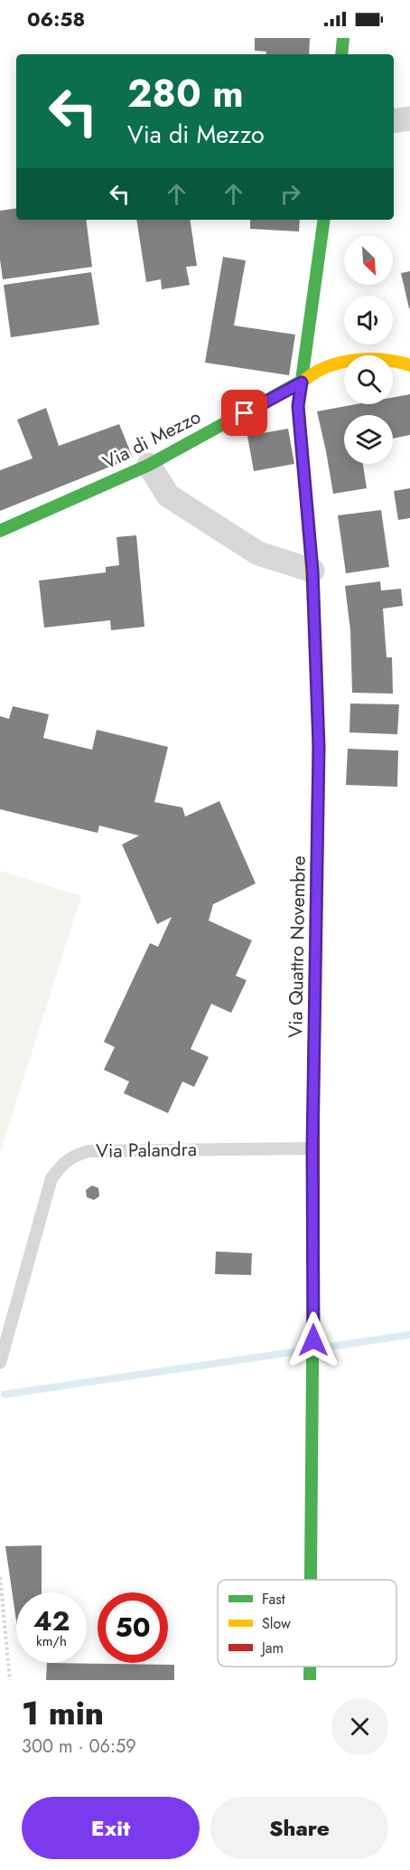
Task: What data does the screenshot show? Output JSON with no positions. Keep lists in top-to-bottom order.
{
  "streets": {
    "main road": ["Via di Mezzo", "Via Quattro Novembre"],
    "lane": ["Via Palandra"]
  },
  "crossings": [
    ["Via di Mezzo", "Via Quattro Novembre"],
    ["Via Quattro Novembre", "Via Palandra"]
  ],
  "legend": ["Fast", "Slow", "Jam"],
  "north": "bottom right",
  "page": {
    "status": "06:58",
    "turn": ["280 m", "Via di Mezzo"],
    "speed": "42 km/h",
    "limit": "50",
    "heading": ["1 min", "300 m · 06:59"],
    "buttons": ["Exit", "Share"]
  }
}
